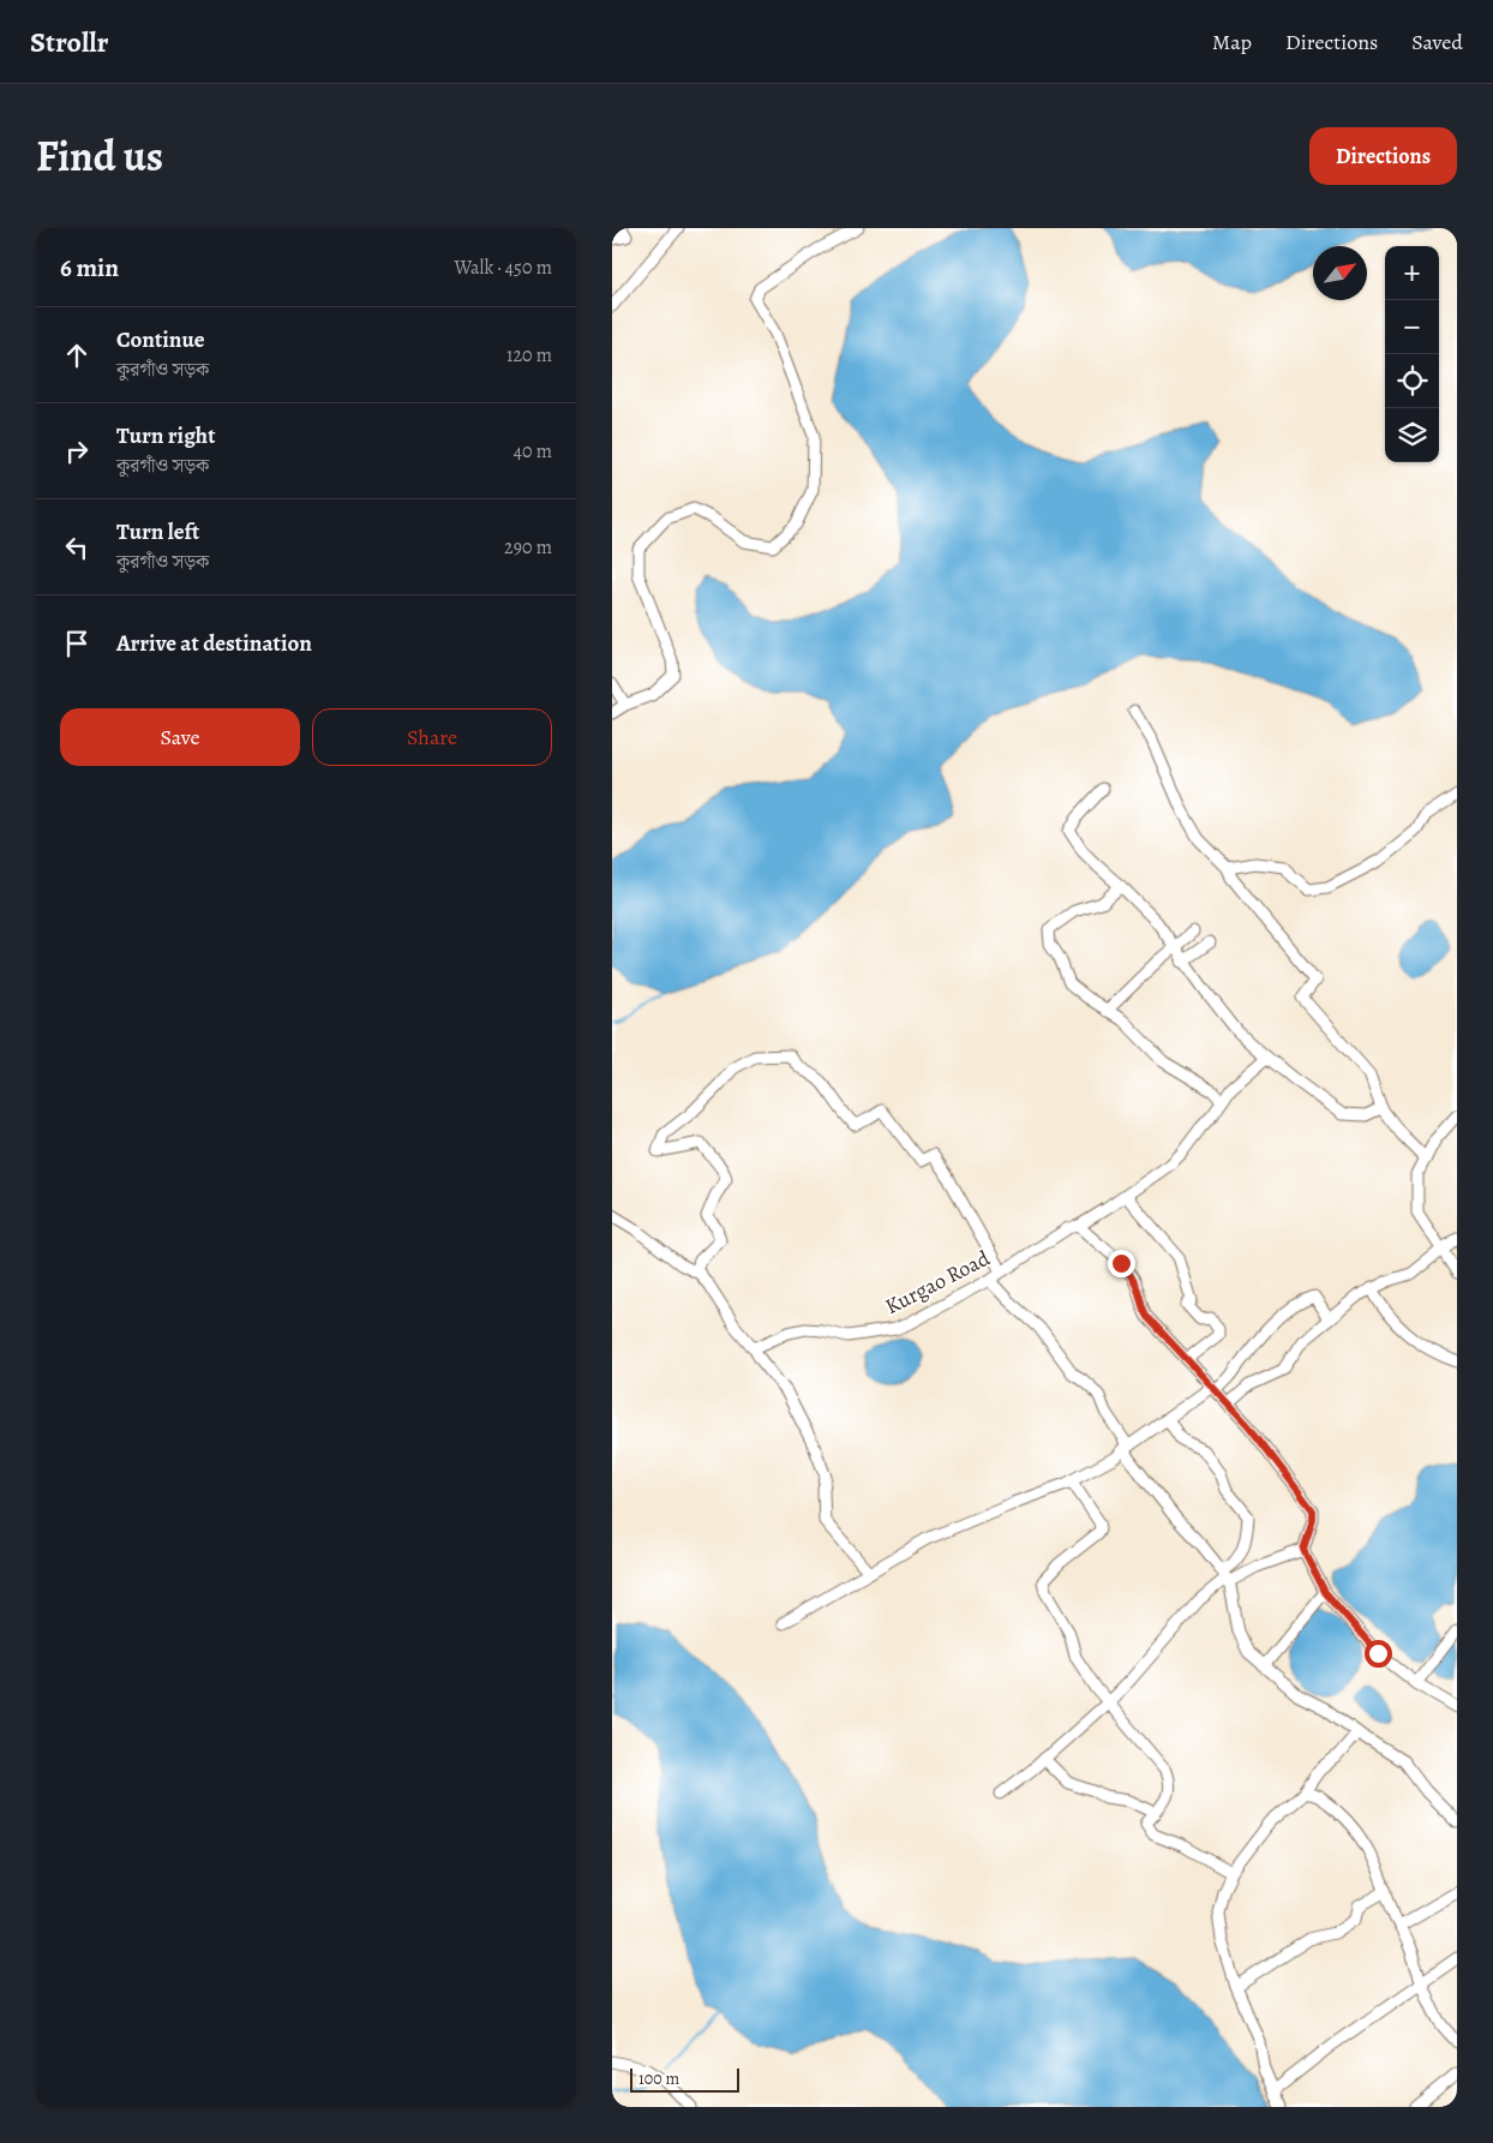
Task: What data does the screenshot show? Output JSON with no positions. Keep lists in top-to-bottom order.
{
  "streets": {
    "street": ["Kurgao Road"]
  },
  "scale_bar": "100 m",
  "north": "top right",
  "page": {
    "header": "Strollr",
    "nav": ["Map", "Directions", "Saved"],
    "title": "Find us",
    "buttons": [
      "Directions",
      ["Save", "Share"]
    ],
    "heading": ["6 min", "Walk · 450 m"],
    "map_buttons": ["+", "−"],
    "list": [
      ["Continue", "কুরগাঁও সড়ক", "120 m"],
      ["Turn right", "কুরগাঁও সড়ক", "40 m"],
      ["Turn left", "কুরগাঁও সড়ক", "290 m"],
      "Arrive at destination"
    ],
    "scale": "100 m"
  }
}
